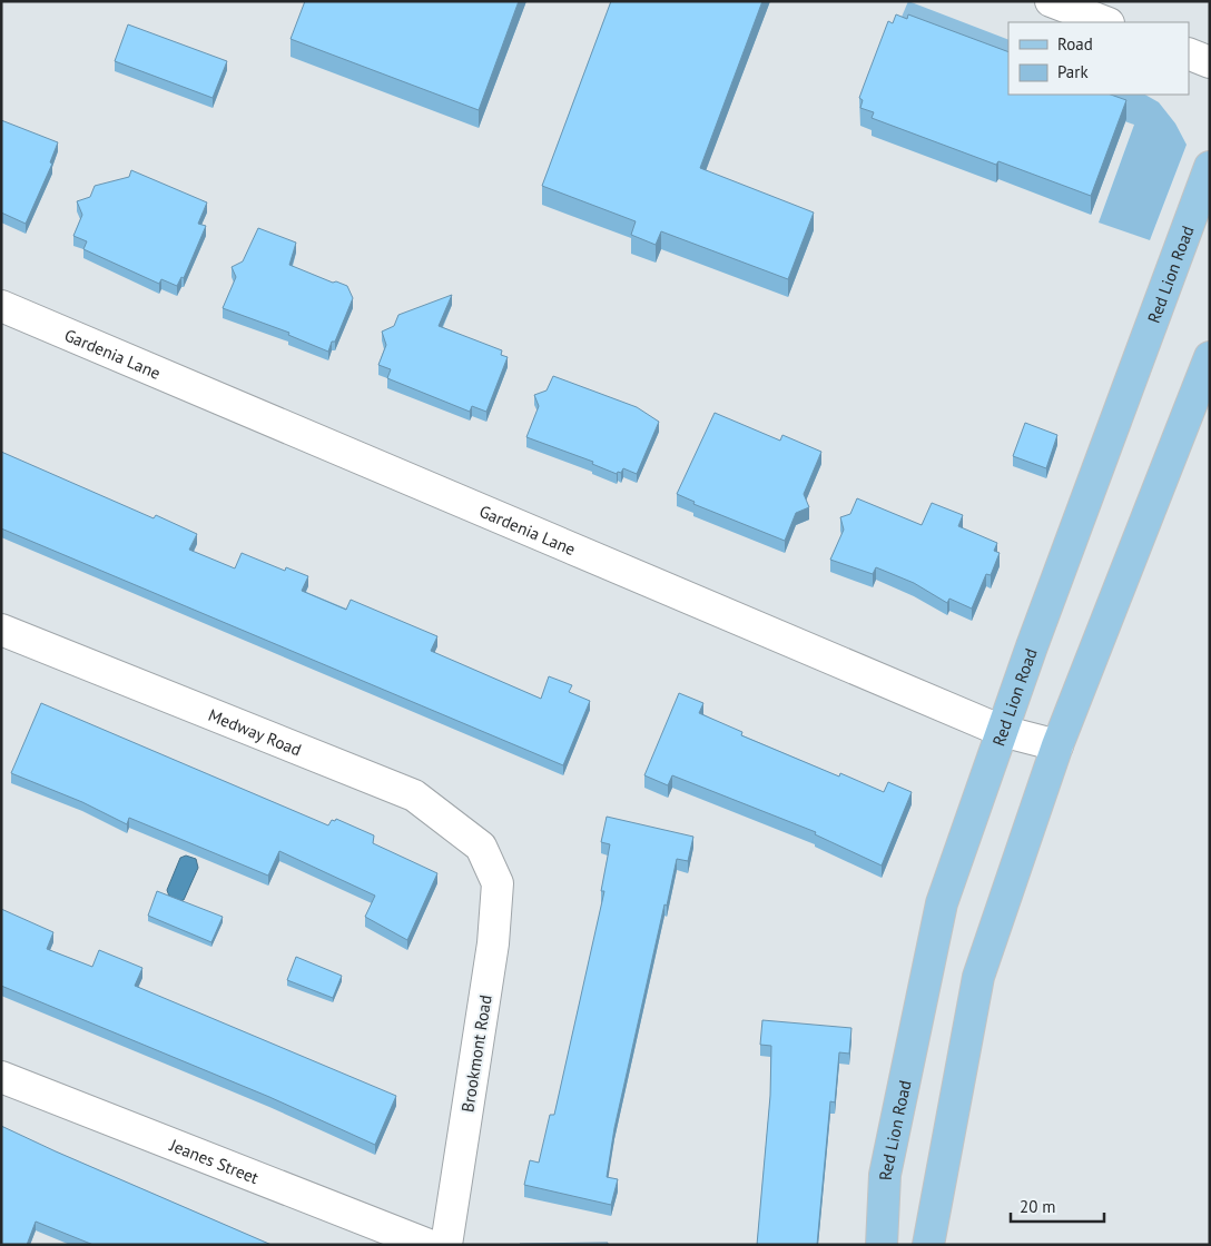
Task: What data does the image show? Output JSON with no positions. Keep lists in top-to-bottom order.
{
  "streets": {
    "main road": ["Red Lion Road"],
    "street": [
      "Gardenia Lane",
      "Medway Road",
      "Brookmont Road",
      "Jeanes Street"
    ]
  },
  "crossings": [
    ["Red Lion Road", "Gardenia Lane"],
    ["Medway Road", "Brookmont Road"]
  ],
  "legend": ["Road", "Park"],
  "scale_bar": "20 m"
}
